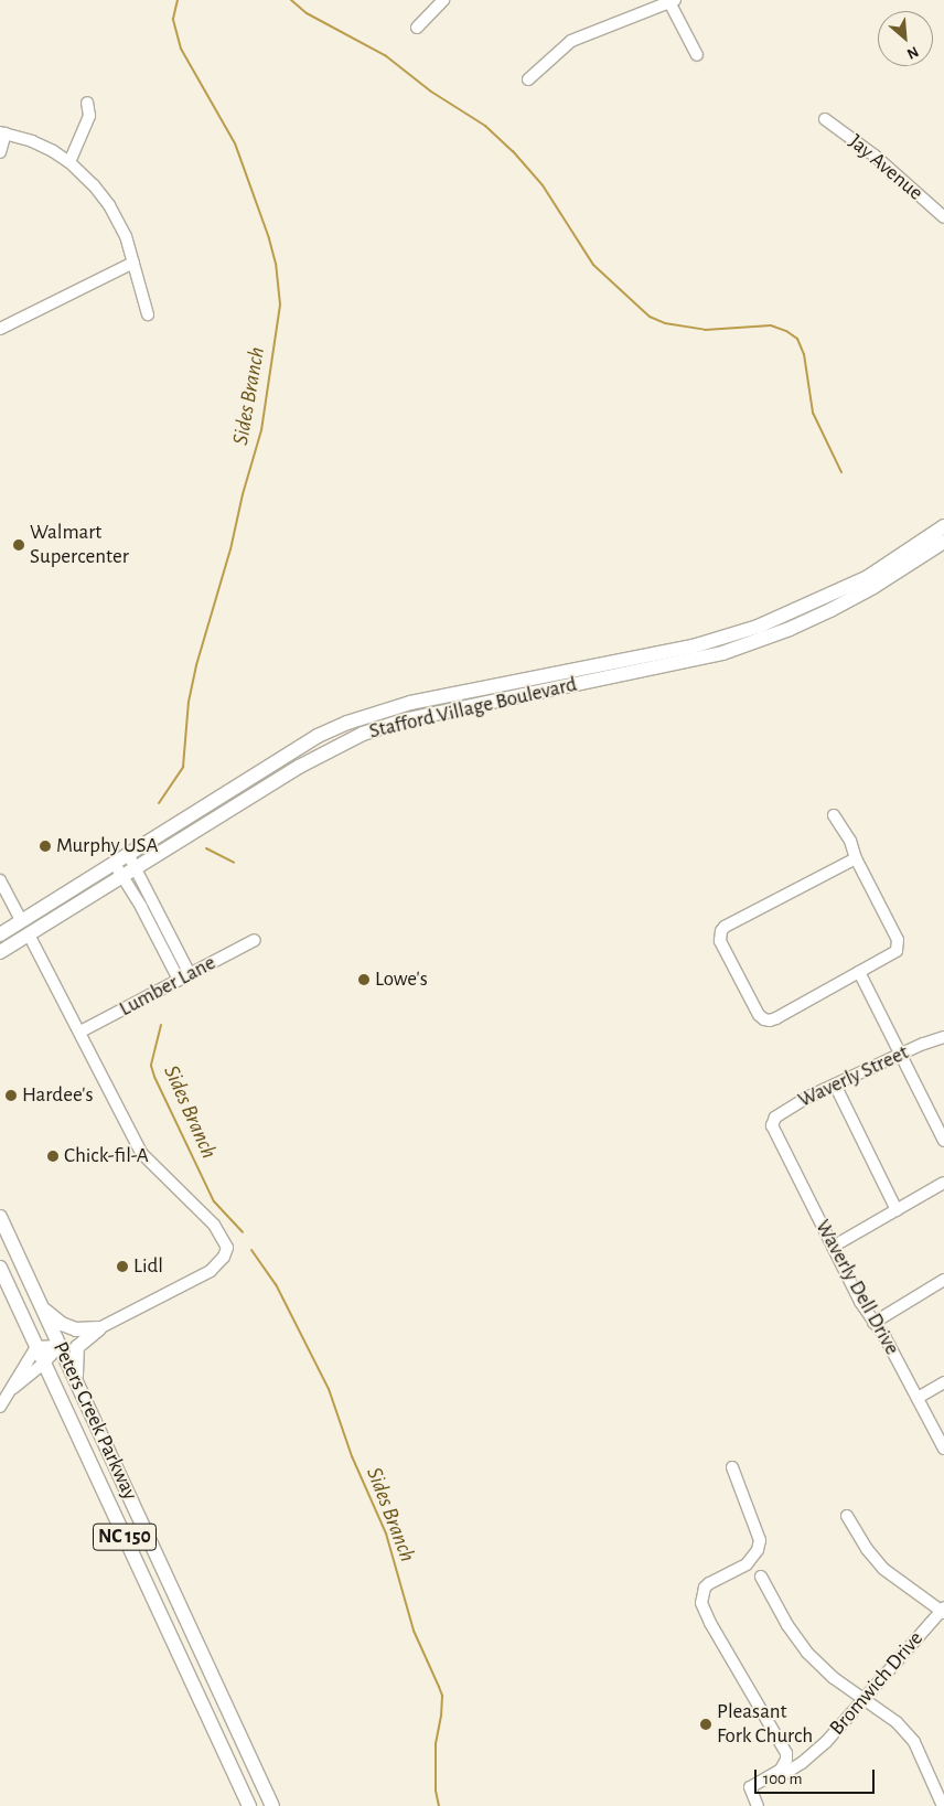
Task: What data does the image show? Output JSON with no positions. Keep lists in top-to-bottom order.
{
  "streets": {
    "main road": ["Stafford Village Boulevard", "Peters Creek Parkway", "NC 150"],
    "street": [
      "Jay Avenue",
      "Lumber Lane",
      "Waverly Street",
      "Waverly Dell Drive",
      "Bromwich Drive"
    ]
  },
  "crossings": [
    ["Waverly Street", "Waverly Dell Drive"]
  ],
  "water": ["Sides Branch"],
  "places": [
    "Walmart Supercenter",
    "Murphy USA",
    "Lowe's",
    "Hardee's",
    "Chick-fil-A",
    "Lidl",
    "Pleasant Fork Church"
  ],
  "scale_bar": "100 m",
  "north": "bottom right"
}
